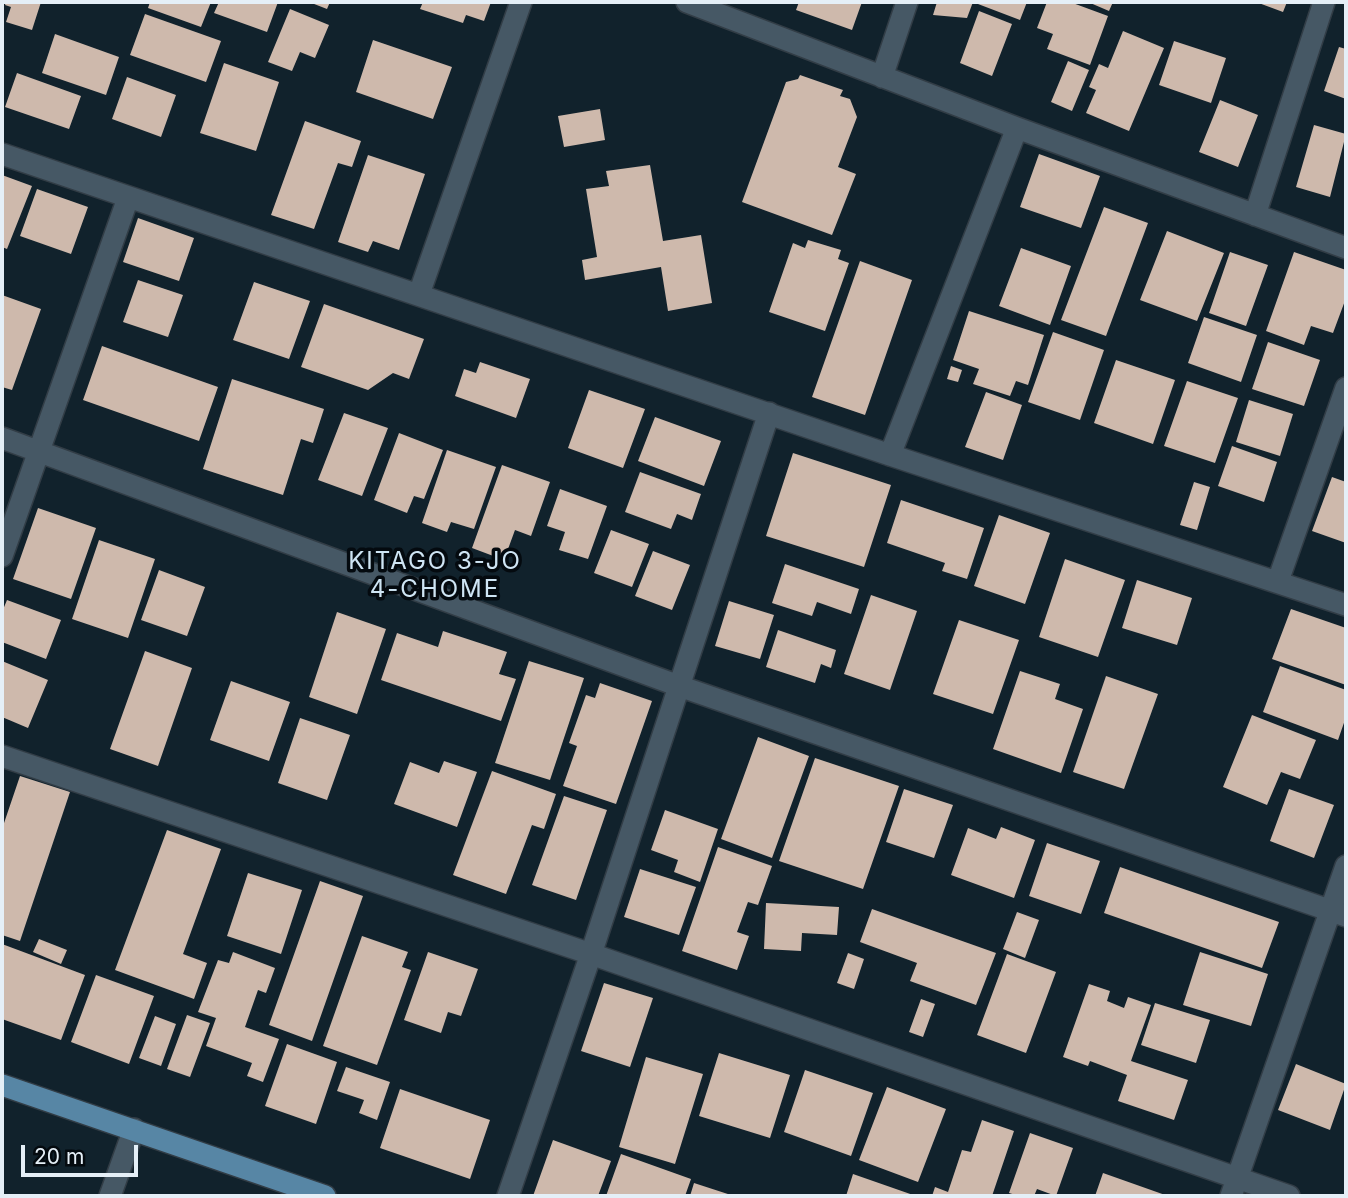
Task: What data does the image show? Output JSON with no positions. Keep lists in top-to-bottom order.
{
  "districts": ["KITAGO 3-JO 4-CHOME"],
  "scale_bar": "20 m"
}
